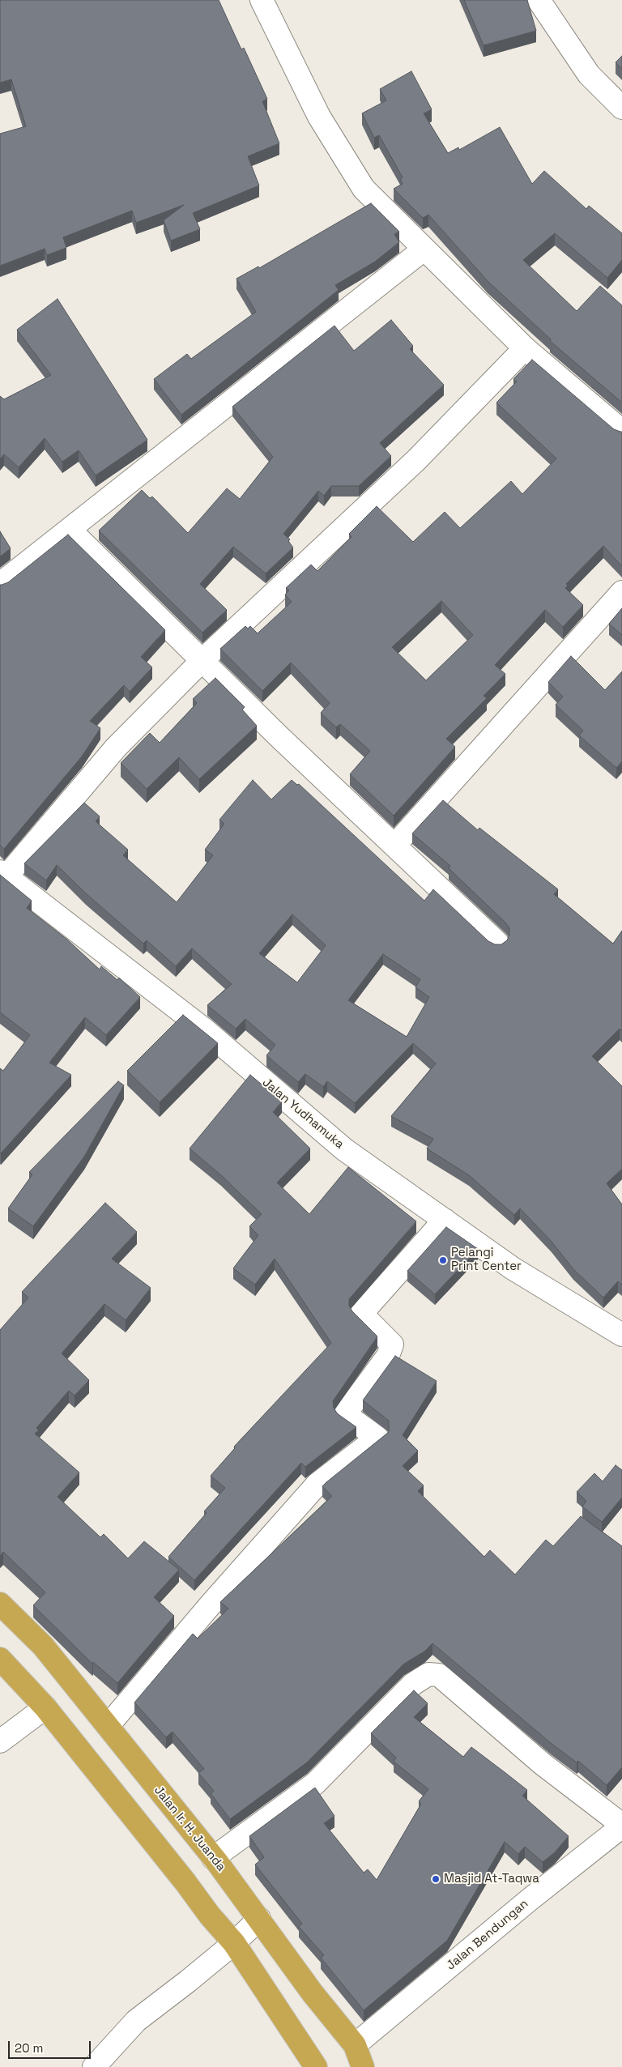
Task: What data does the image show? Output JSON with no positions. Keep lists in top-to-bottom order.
{
  "streets": {
    "highway": ["Jalan Ir. H. Juanda"],
    "street": ["Jalan Yudhamuka", "Jalan Bendungan"]
  },
  "crossings": [
    ["Jalan Ir. H. Juanda", "Jalan Bendungan"]
  ],
  "places": ["Pelangi Print Center", "Masjid At-Taqwa"],
  "scale_bar": "20 m"
}
